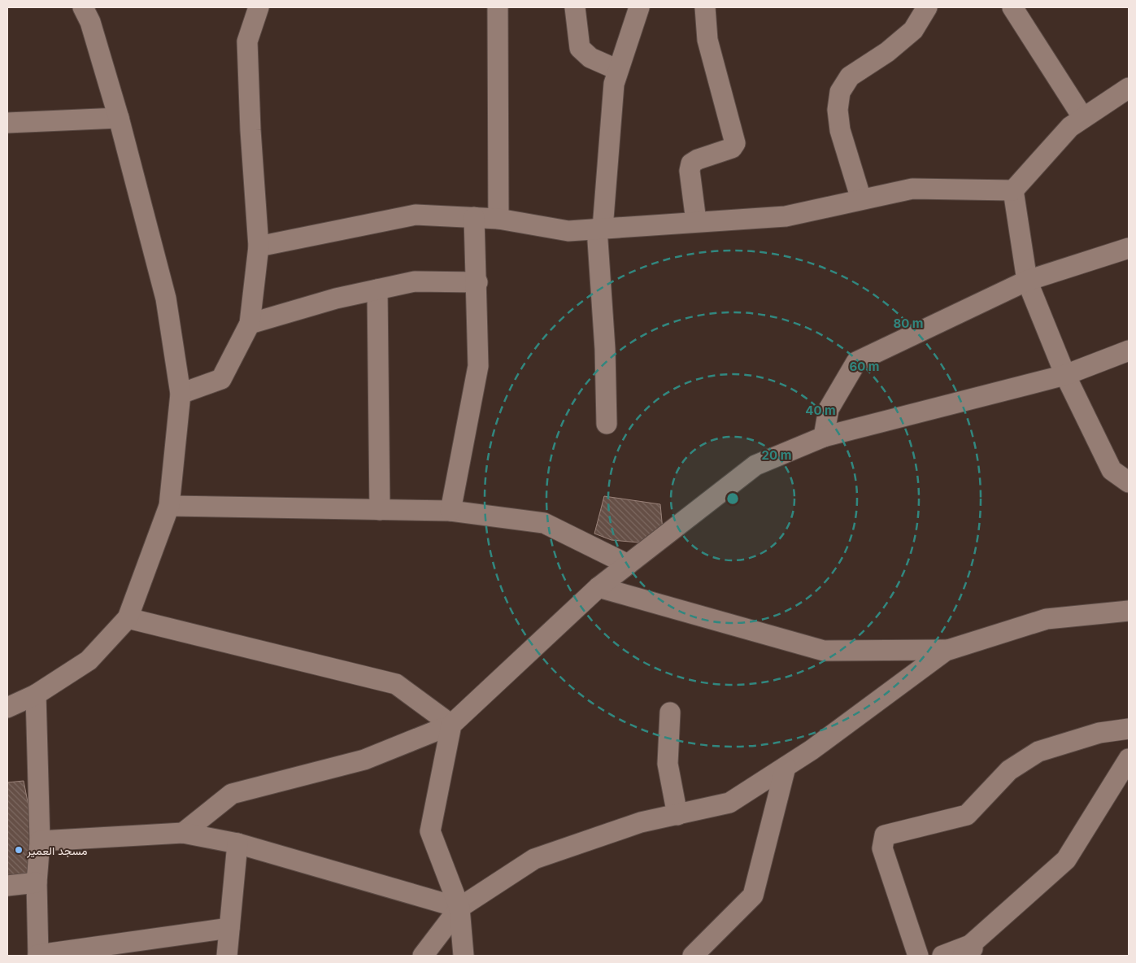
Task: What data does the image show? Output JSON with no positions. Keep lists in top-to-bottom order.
{
  "places": ["مسجد العمير"],
  "rings": [
    "80 m",
    "60 m",
    "40 m",
    "20 m"
  ]
}
